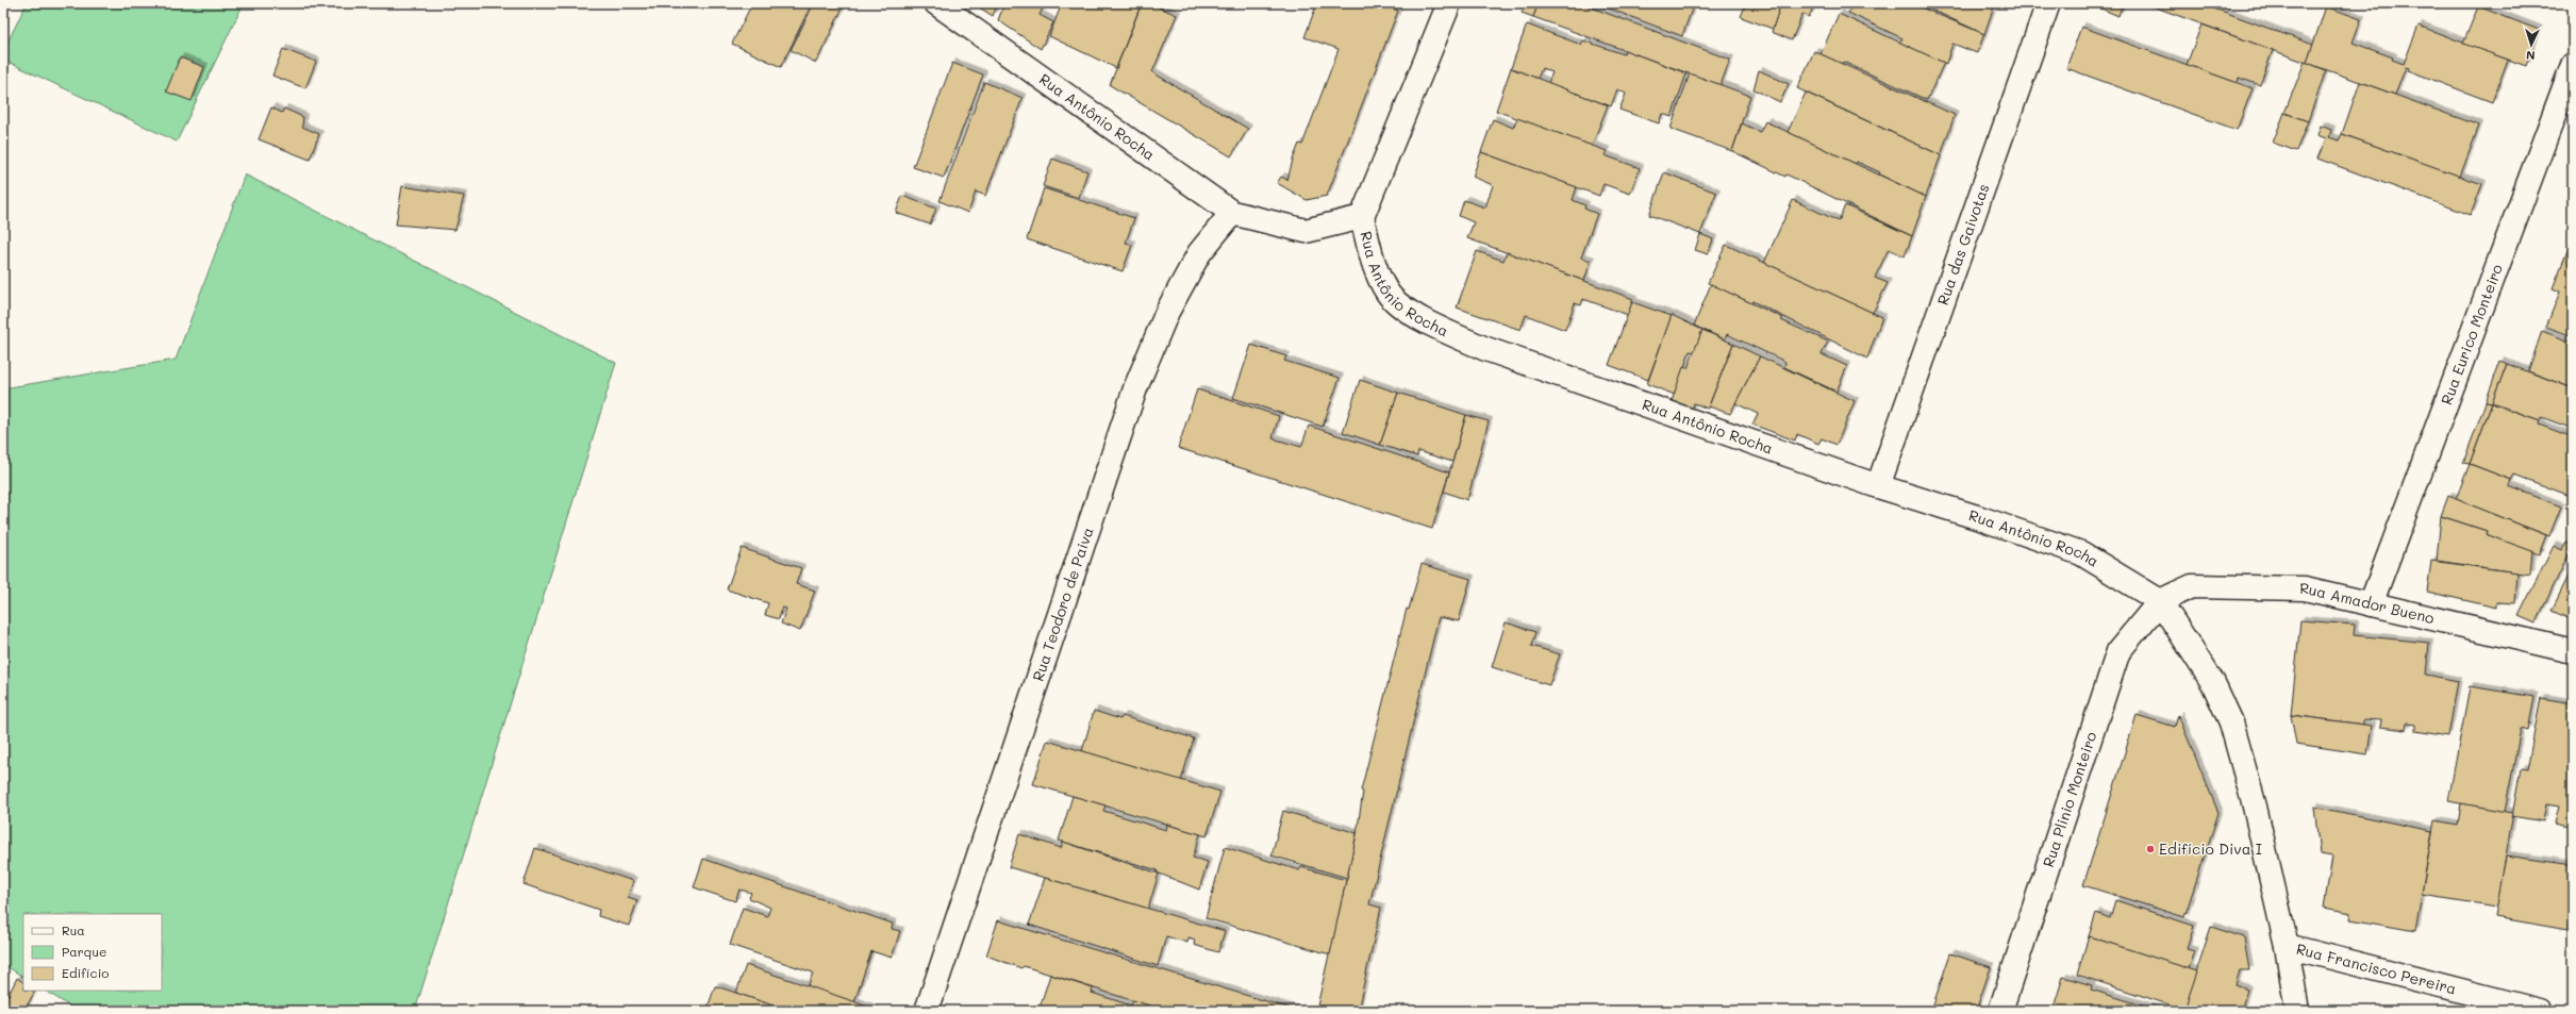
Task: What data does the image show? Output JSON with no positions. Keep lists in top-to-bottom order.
{
  "streets": {
    "street": [
      "Rua Antônio Rocha",
      "Rua das Gaivotas",
      "Rua Eurico Monteiro",
      "Rua Teodoro de Paiva",
      "Rua Amador Bueno",
      "Rua Plinio Monteiro",
      "Rua Francisco Pereira"
    ]
  },
  "crossings": [
    ["Rua Antônio Rocha", "Rua das Gaivotas"],
    ["Rua Antônio Rocha", "Rua Teodoro de Paiva"],
    ["Rua Antônio Rocha", "Rua Amador Bueno"],
    ["Rua Antônio Rocha", "Rua Plinio Monteiro"],
    ["Rua Antônio Rocha", "Rua Francisco Pereira"],
    ["Rua Eurico Monteiro", "Rua Amador Bueno"],
    ["Rua Amador Bueno", "Rua Plinio Monteiro"]
  ],
  "places": ["Edifício Diva I"],
  "legend": ["Rua", "Parque", "Edifício"],
  "north": "bottom"
}
